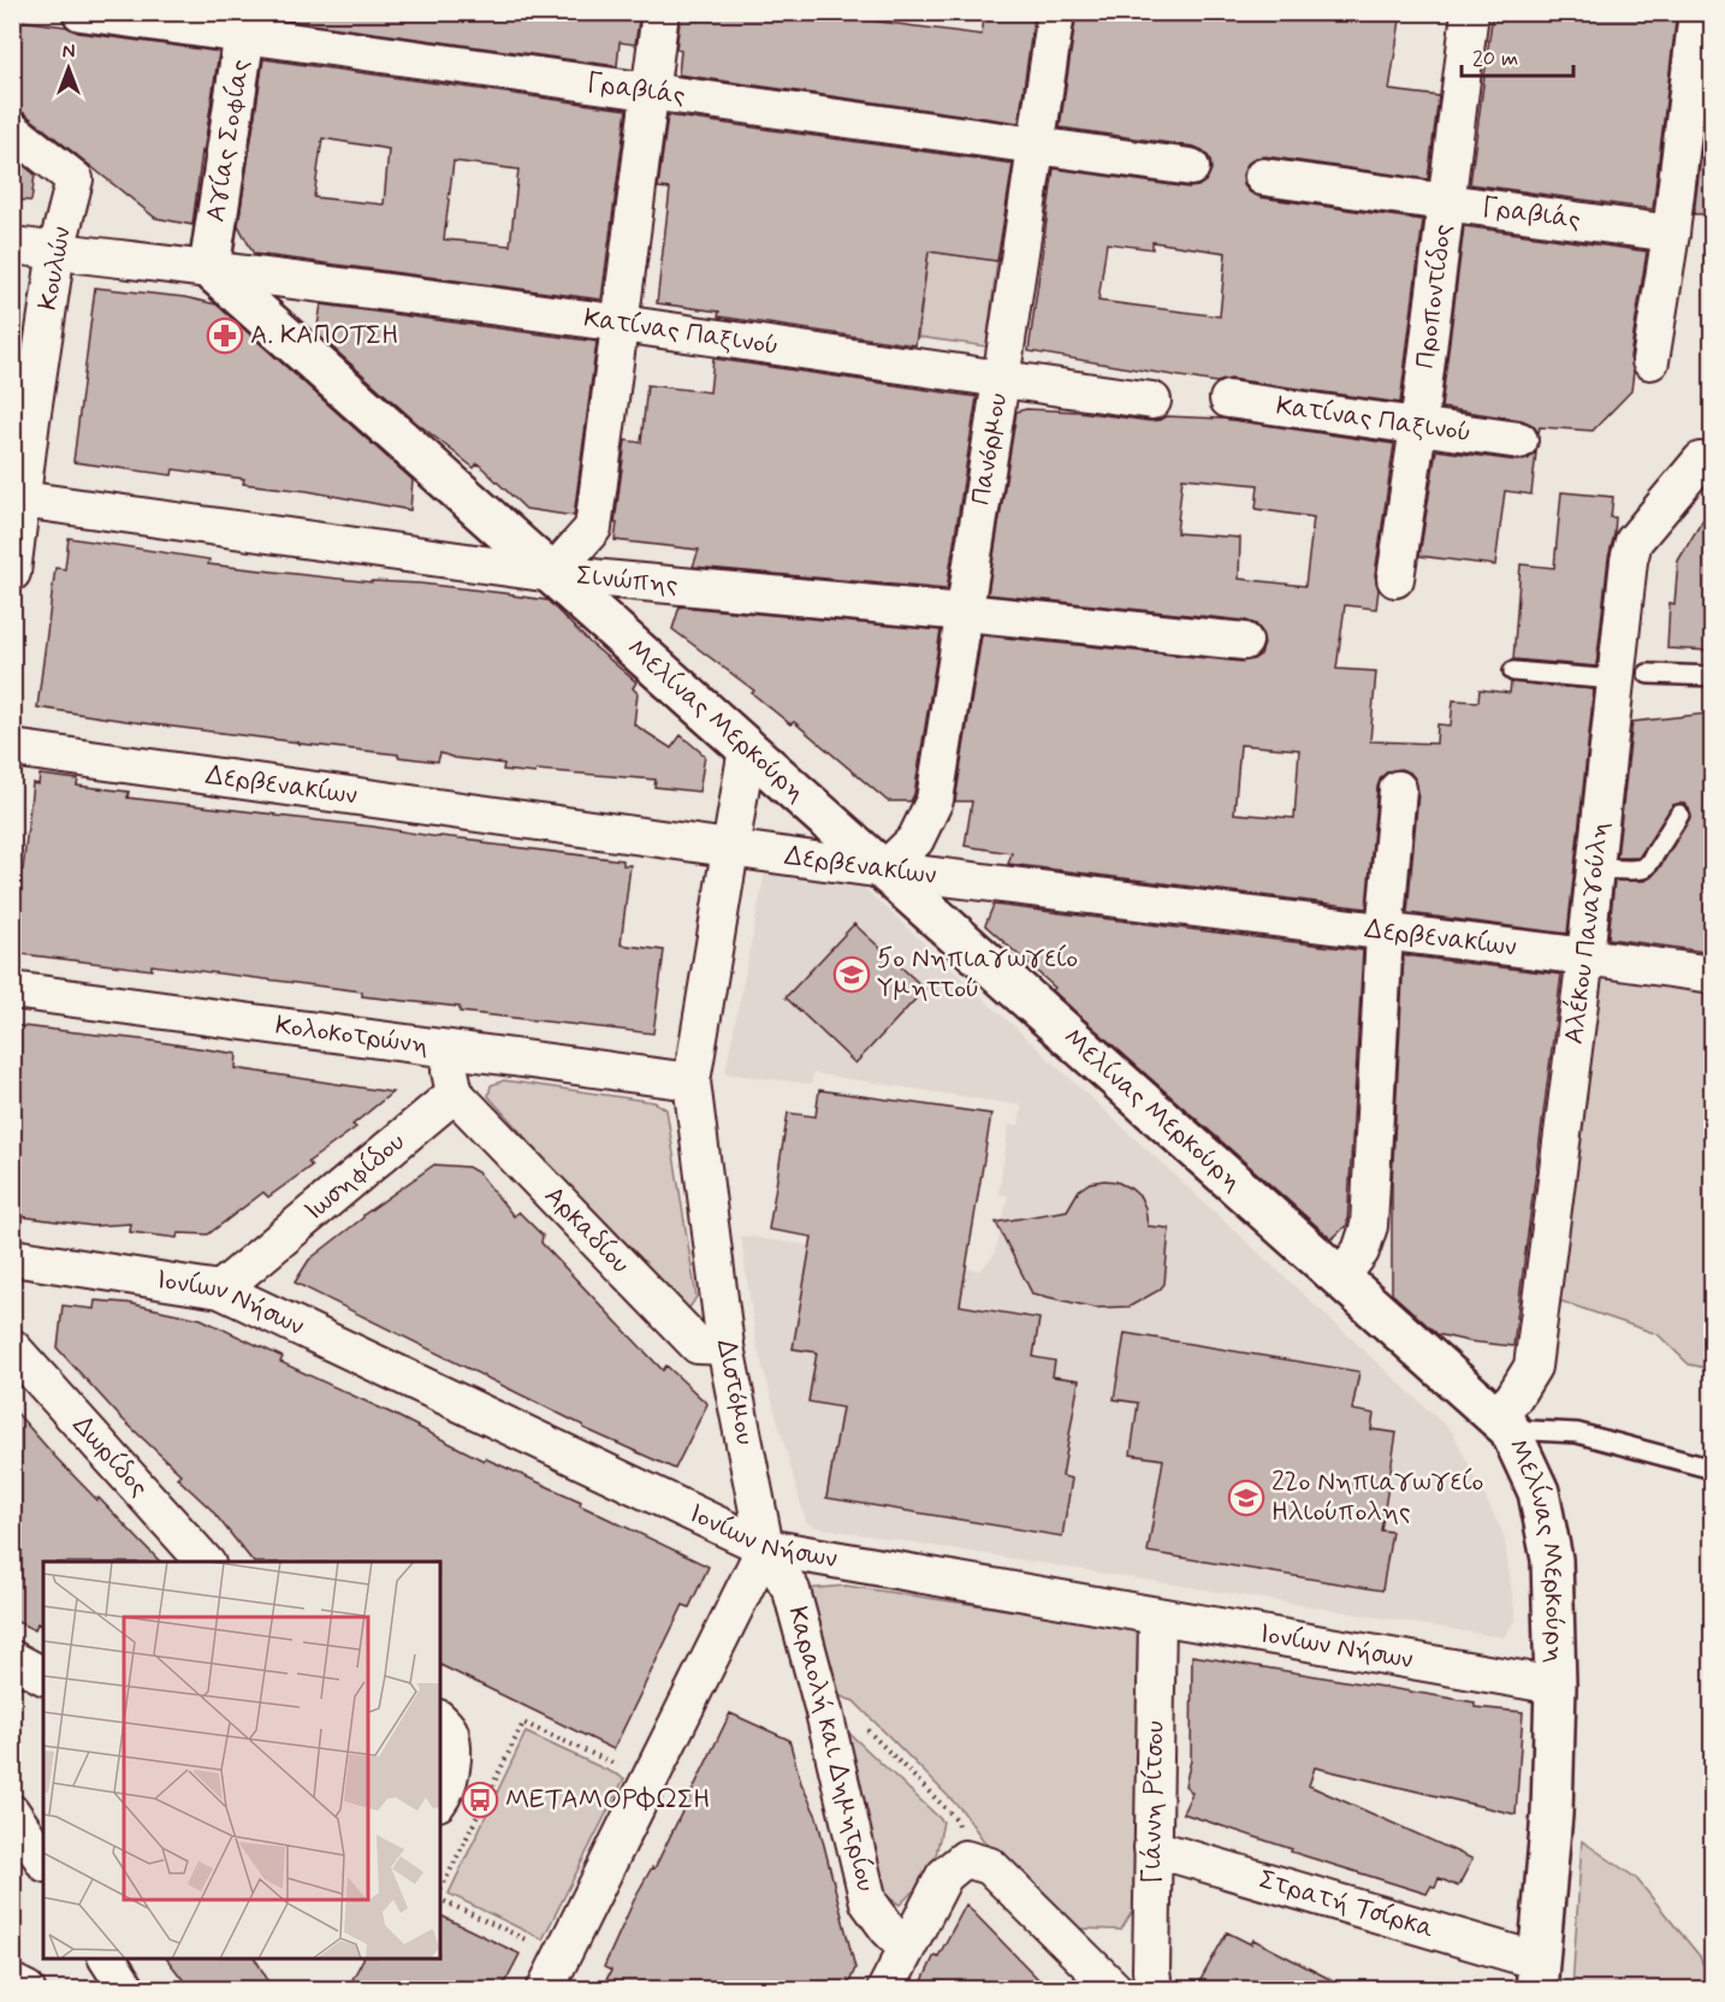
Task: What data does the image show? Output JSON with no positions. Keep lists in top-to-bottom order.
{
  "streets": {
    "street": [
      "Γραβιάς",
      "Αγίας Σοφίας",
      "Κουλών",
      "Προποντίδος",
      "Κατίνας Παξινού",
      "Πανόρμου",
      "Σινώπης",
      "Μελίνας Μερκούρη",
      "Δερβενακίων",
      "Αλέκου Παναγούλη",
      "Κολοκοτρώνη",
      "Ιωσηφίδου",
      "Αρκαδίου",
      "Ιονίων Νήσων",
      "Διστόμου",
      "Δωρίδος",
      "Καραολή και Δημητρίου",
      "Γιάννη Ρίτσου",
      "Στρατή Τσίρκα"
    ]
  },
  "crossings": [
    ["Γραβιάς", "Αγίας Σοφίας"],
    ["Γραβιάς", "Προποντίδος"],
    ["Γραβιάς", "Πανόρμου"],
    ["Αγίας Σοφίας", "Κατίνας Παξινού"],
    ["Αγίας Σοφίας", "Μελίνας Μερκούρη"],
    ["Κουλών", "Κατίνας Παξινού"],
    ["Κουλών", "Σινώπης"],
    ["Προποντίδος", "Κατίνας Παξινού"],
    ["Κατίνας Παξινού", "Πανόρμου"],
    ["Κατίνας Παξινού", "Μελίνας Μερκούρη"],
    ["Πανόρμου", "Σινώπης"],
    ["Πανόρμου", "Μελίνας Μερκούρη"],
    ["Πανόρμου", "Δερβενακίων"],
    ["Σινώπης", "Μελίνας Μερκούρη"],
    ["Μελίνας Μερκούρη", "Δερβενακίων"],
    ["Μελίνας Μερκούρη", "Αλέκου Παναγούλη"],
    ["Μελίνας Μερκούρη", "Ιονίων Νήσων"],
    ["Μελίνας Μερκούρη", "Διστόμου"],
    ["Μελίνας Μερκούρη", "Στρατή Τσίρκα"],
    ["Δερβενακίων", "Αλέκου Παναγούλη"],
    ["Δερβενακίων", "Διστόμου"],
    ["Κολοκοτρώνη", "Διστόμου"],
    ["Ιωσηφίδου", "Αρκαδίου"],
    ["Ιωσηφίδου", "Ιονίων Νήσων"],
    ["Αρκαδίου", "Διστόμου"],
    ["Ιονίων Νήσων", "Διστόμου"],
    ["Ιονίων Νήσων", "Καραολή και Δημητρίου"],
    ["Ιονίων Νήσων", "Γιάννη Ρίτσου"],
    ["Διστόμου", "Καραολή και Δημητρίου"],
    ["Γιάννη Ρίτσου", "Στρατή Τσίρκα"]
  ],
  "places": {
    "pharmacy": ["Α. ΚΑΠΟΤΣΗ"],
    "school or university": ["5ο Νηπιαγωγείο Υμηττού", "22ο Νηπιαγωγείο Ηλιούπολης"],
    "bus stop": ["ΜΕΤΑΜΟΡΦΩΣΗ"]
  },
  "scale_bar": "20 m",
  "north": "top"
}
